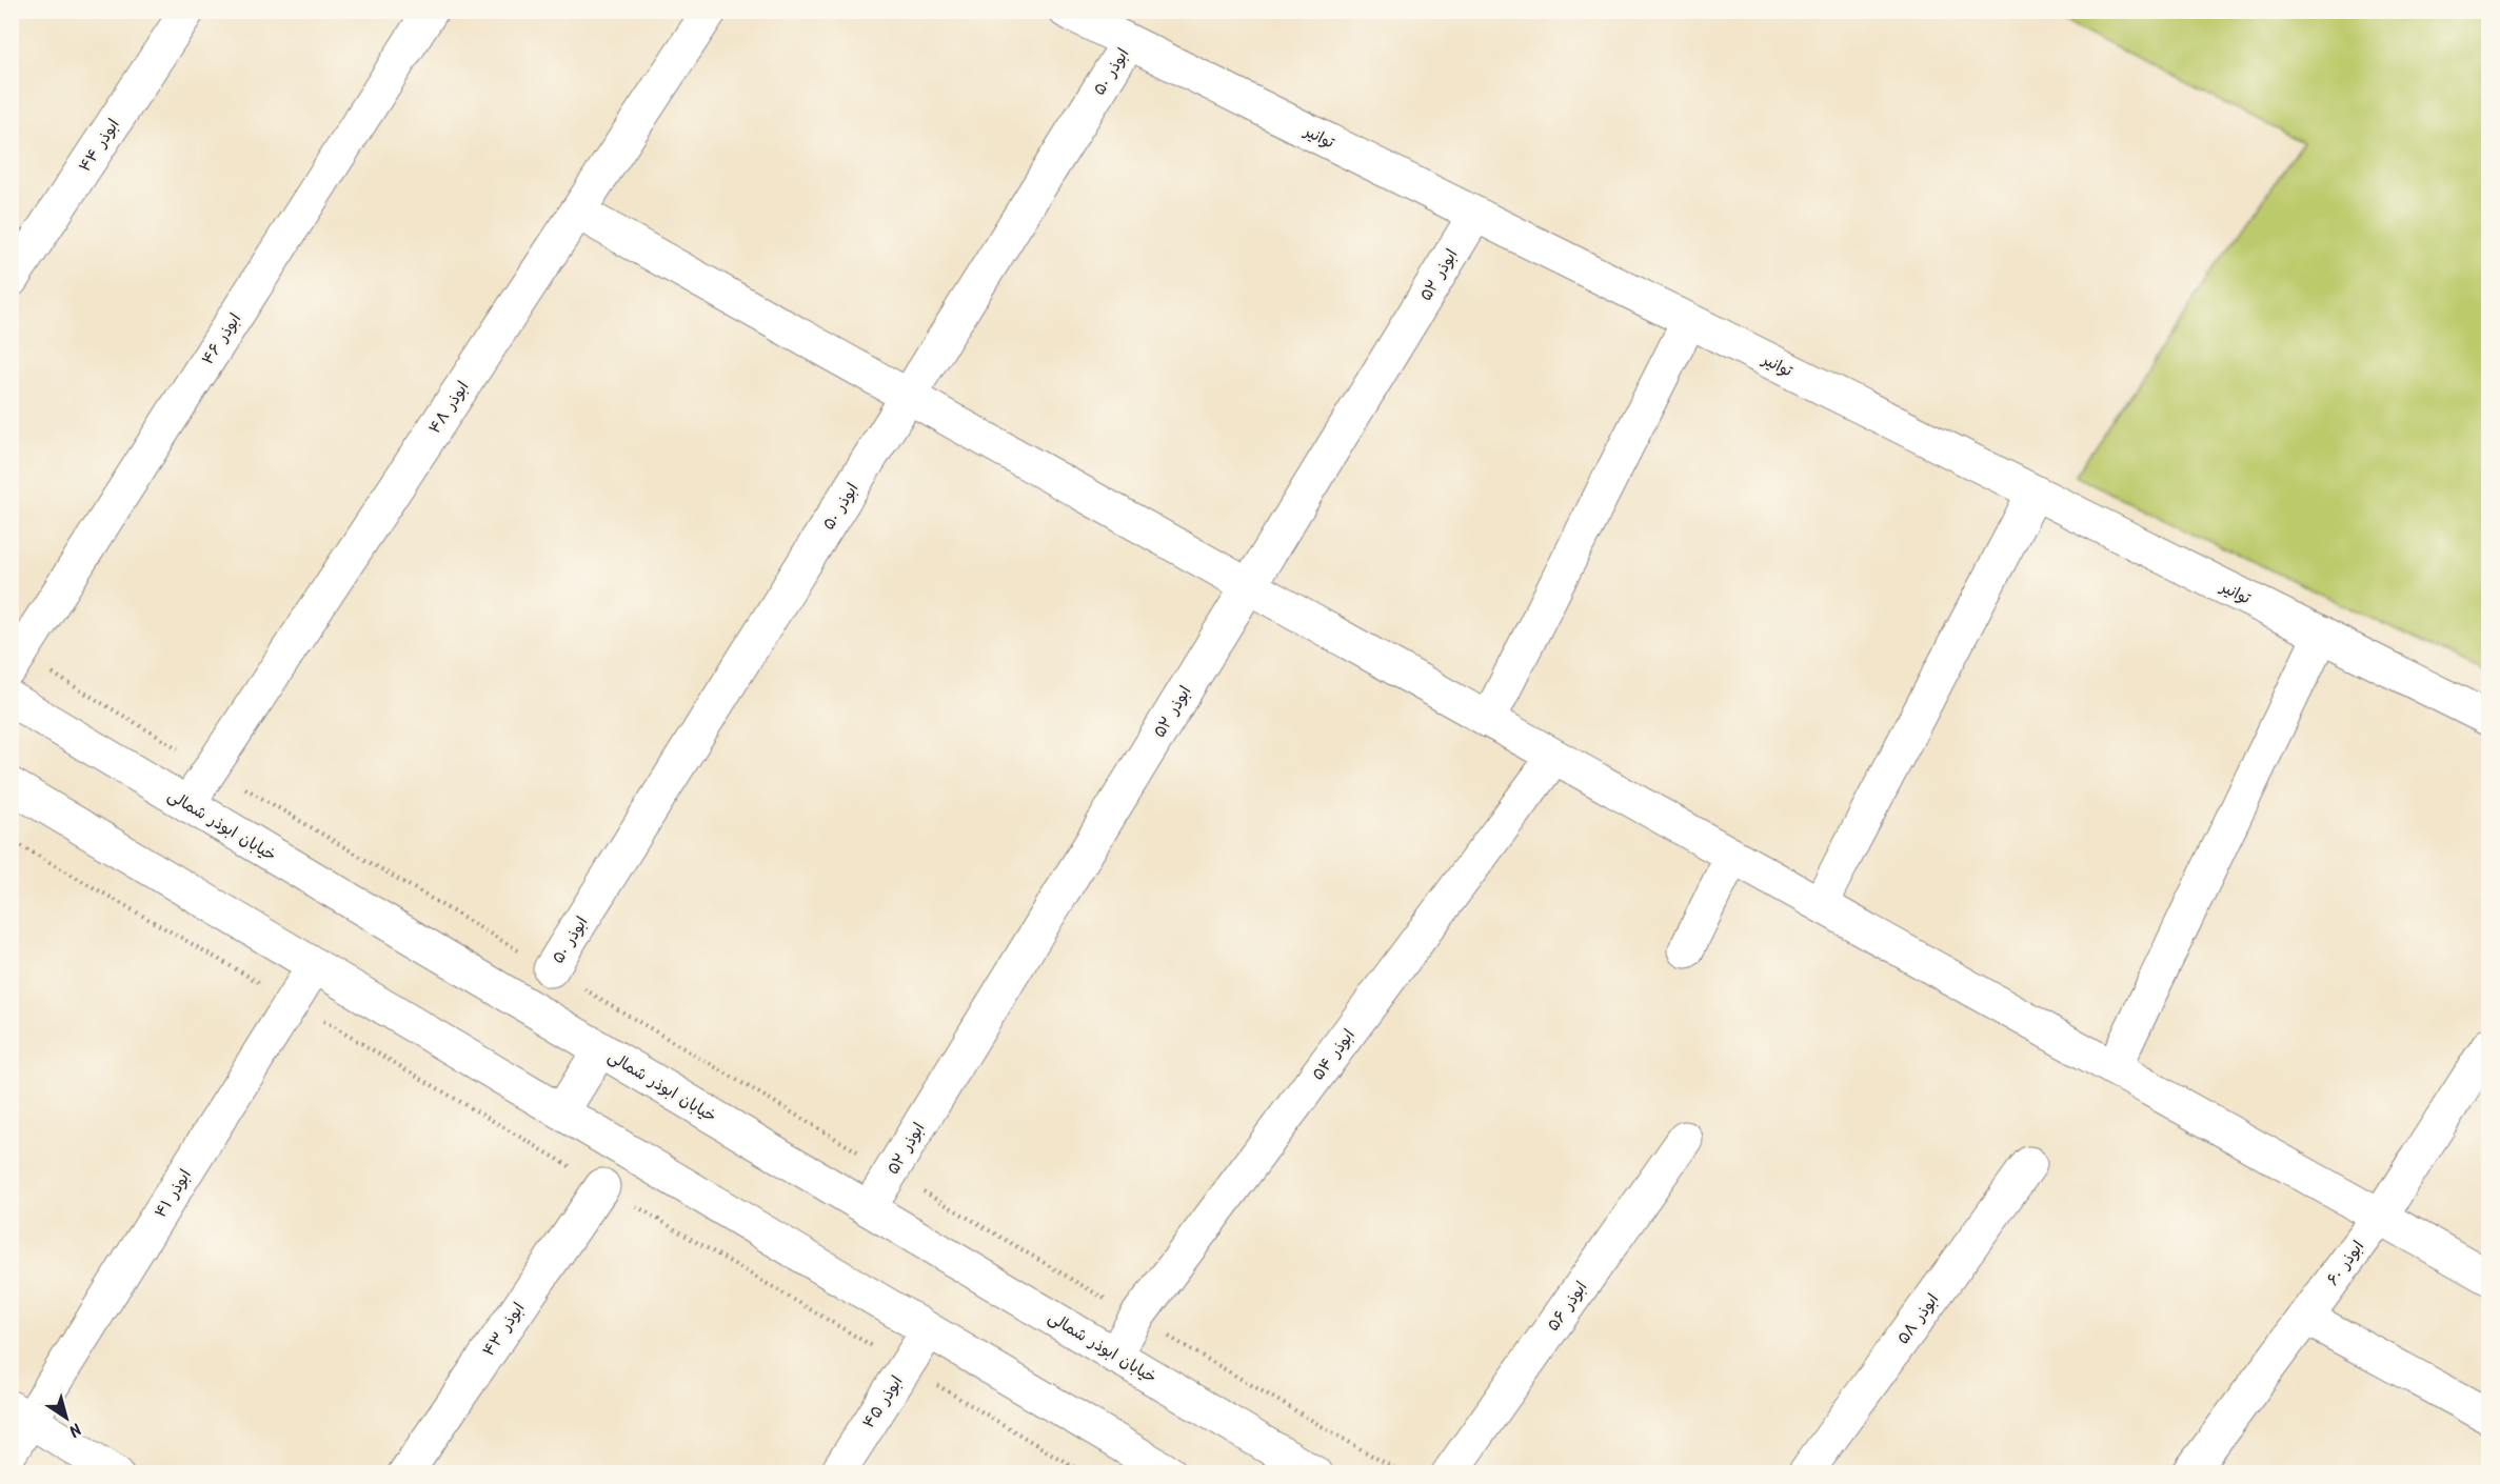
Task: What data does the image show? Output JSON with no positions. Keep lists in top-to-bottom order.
{
  "streets": {
    "street": [
      "ابوذر ۵۰",
      "توانیر",
      "ابوذر ۴۴",
      "ابوذر ۵۲",
      "ابوذر ۴۶",
      "ابوذر ۴۸",
      "خیابان ابوذر شمالی",
      "ابوذر ۵۴",
      "ابوذر ۴۱",
      "ابوذر ۶۰",
      "ابوذر ۵۶",
      "ابوذر ۵۸",
      "ابوذر ۴۳",
      "ابوذر ۴۵"
    ]
  },
  "crossings": [
    ["ابوذر ۵۰", "توانیر"],
    ["توانیر", "ابوذر ۵۲"],
    ["ابوذر ۵۲", "خیابان ابوذر شمالی"],
    ["ابوذر ۴۸", "خیابان ابوذر شمالی"],
    ["خیابان ابوذر شمالی", "ابوذر ۵۴"]
  ],
  "north": "bottom right"
}
